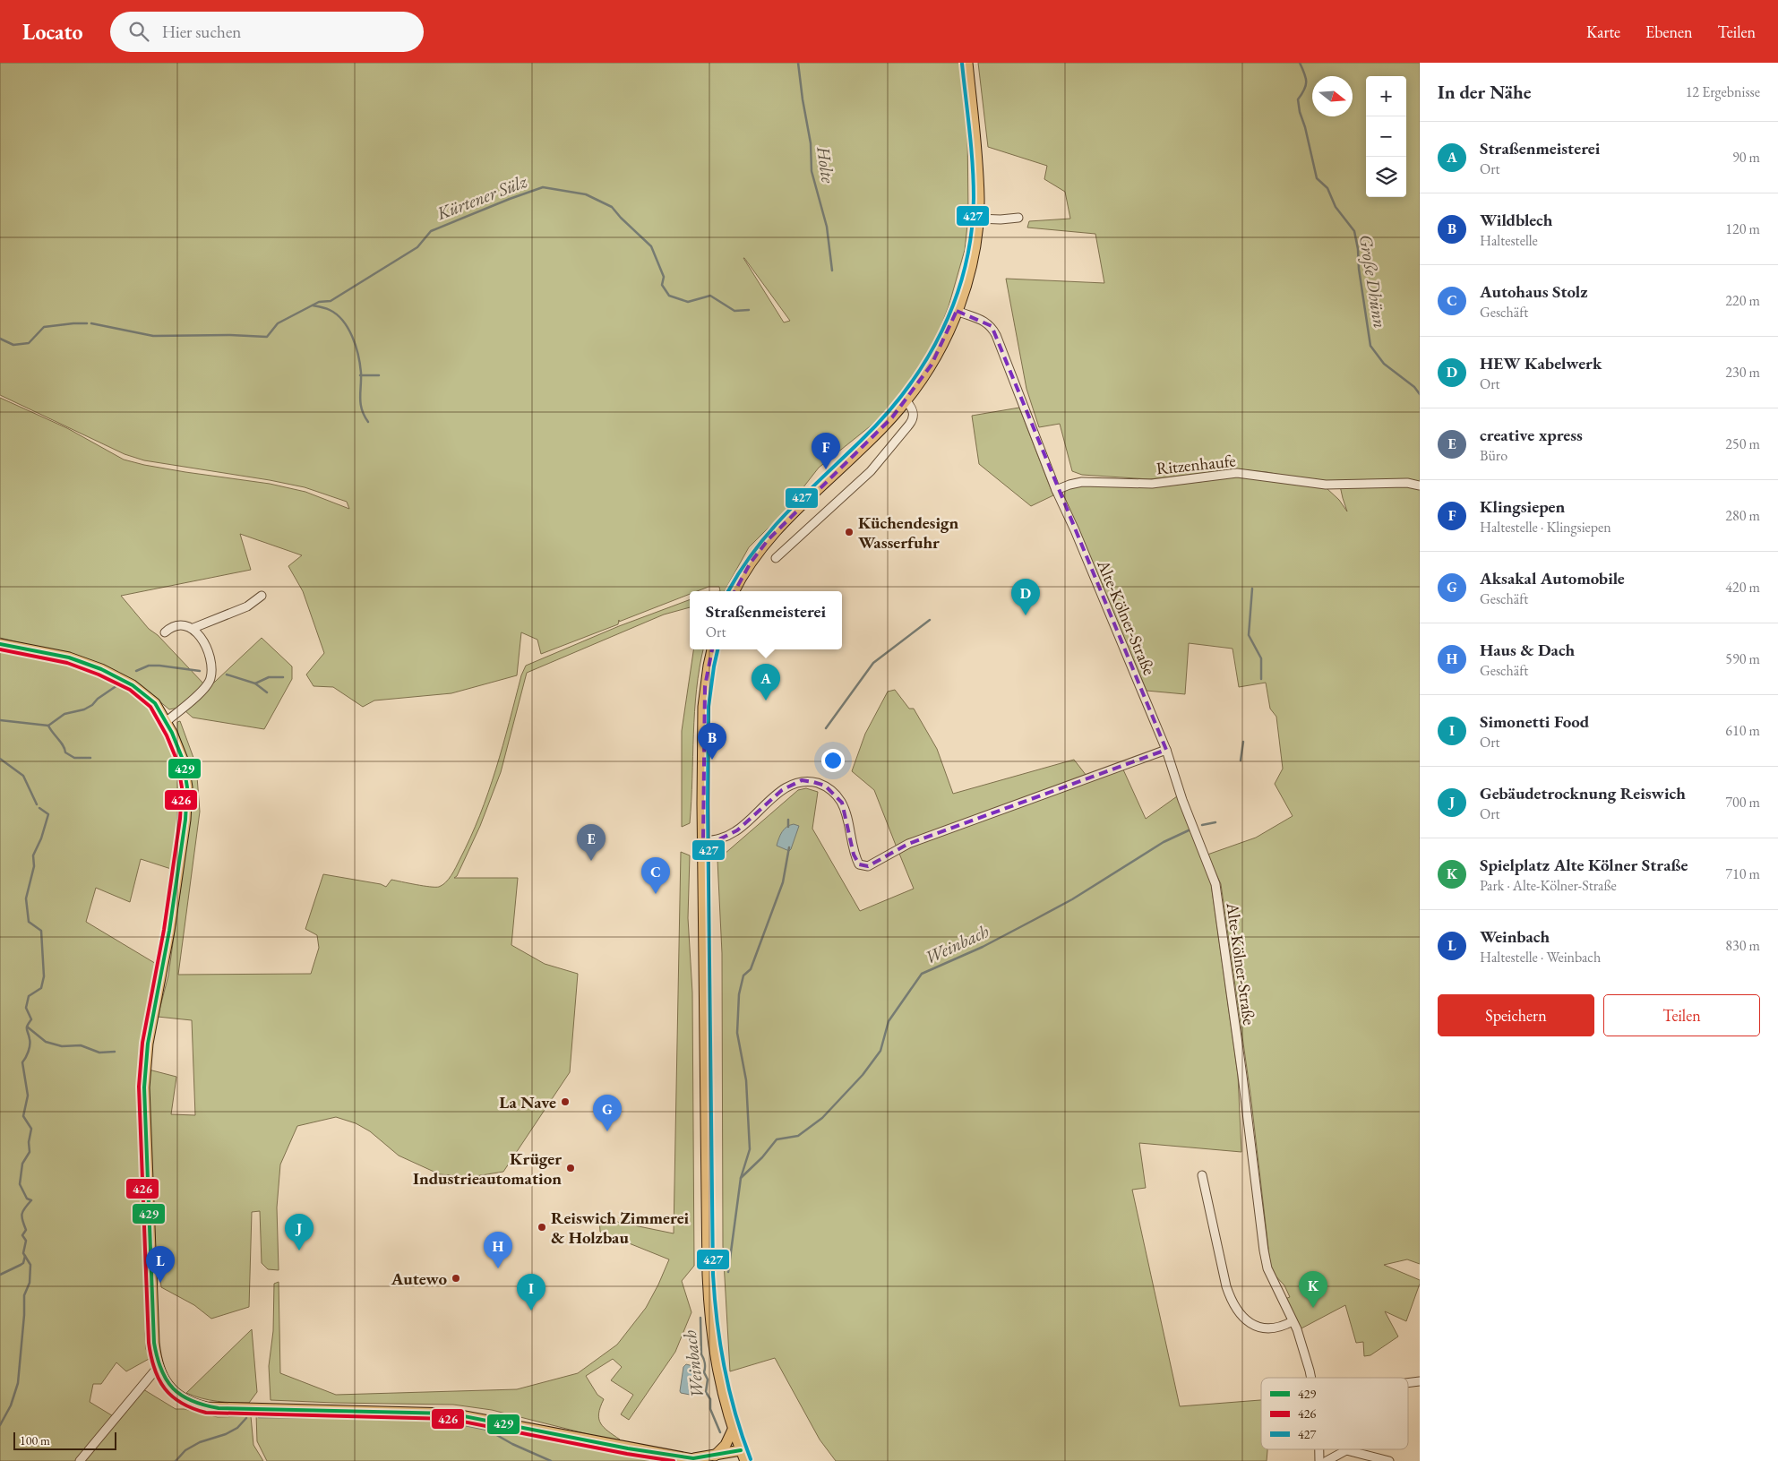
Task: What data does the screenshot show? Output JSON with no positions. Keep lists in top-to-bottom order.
{
  "streets": {
    "street": ["Ritzenhaufe", "Alte-Kölner-Straße"]
  },
  "crossings": [
    ["Ritzenhaufe", "Alte-Kölner-Straße"]
  ],
  "water": [
    "Holte",
    "Kürtener Sülz",
    "Große Dhünn",
    "Weinbach"
  ],
  "places": [
    "Küchendesign Wasserfuhr",
    "La Nave",
    "Krüger Industrieautomation",
    "Reiswich Zimmerei & Holzbau",
    "Autewo"
  ],
  "lines": ["transit line 427", "transit line 429", "transit line 426"],
  "legend": ["429", "426", "427"],
  "scale_bar": "100 m",
  "north": "right",
  "page": {
    "header": "Locato",
    "search": "Hier suchen",
    "nav": ["Karte", "Ebenen", "Teilen"],
    "heading": ["In der Nähe", "12 Ergebnisse"],
    "map_buttons": ["+", "−"],
    "list": [
      {
        "mark": "A",
        "name": "Straßenmeisterei",
        "note": "Ort",
        "value": "90 m"
      },
      {
        "mark": "B",
        "name": "Wildblech",
        "note": "Haltestelle",
        "value": "120 m"
      },
      {
        "mark": "C",
        "name": "Autohaus Stolz",
        "note": "Geschäft",
        "value": "220 m"
      },
      {
        "mark": "D",
        "name": "HEW Kabelwerk",
        "note": "Ort",
        "value": "230 m"
      },
      {
        "mark": "E",
        "name": "creative xpress",
        "note": "Büro",
        "value": "250 m"
      },
      {
        "mark": "F",
        "name": "Klingsiepen",
        "note": "Haltestelle · Klingsiepen",
        "value": "280 m"
      },
      {
        "mark": "G",
        "name": "Aksakal Automobile",
        "note": "Geschäft",
        "value": "420 m"
      },
      {
        "mark": "H",
        "name": "Haus & Dach",
        "note": "Geschäft",
        "value": "590 m"
      },
      {
        "mark": "I",
        "name": "Simonetti Food",
        "note": "Ort",
        "value": "610 m"
      },
      {
        "mark": "J",
        "name": "Gebäudetrocknung Reiswich",
        "note": "Ort",
        "value": "700 m"
      },
      {
        "mark": "K",
        "name": "Spielplatz Alte Kölner Straße",
        "note": "Park · Alte-Kölner-Straße",
        "value": "710 m"
      },
      {
        "mark": "L",
        "name": "Weinbach",
        "note": "Haltestelle · Weinbach",
        "value": "830 m"
      }
    ],
    "pins": [
      "F",
      "D",
      "A",
      "B",
      "E",
      "C",
      "G",
      "J",
      "H",
      "L",
      "K",
      "I"
    ],
    "popup": ["Straßenmeisterei", "Ort"],
    "buttons": ["Speichern", "Teilen"],
    "scale": "100 m"
  }
}
